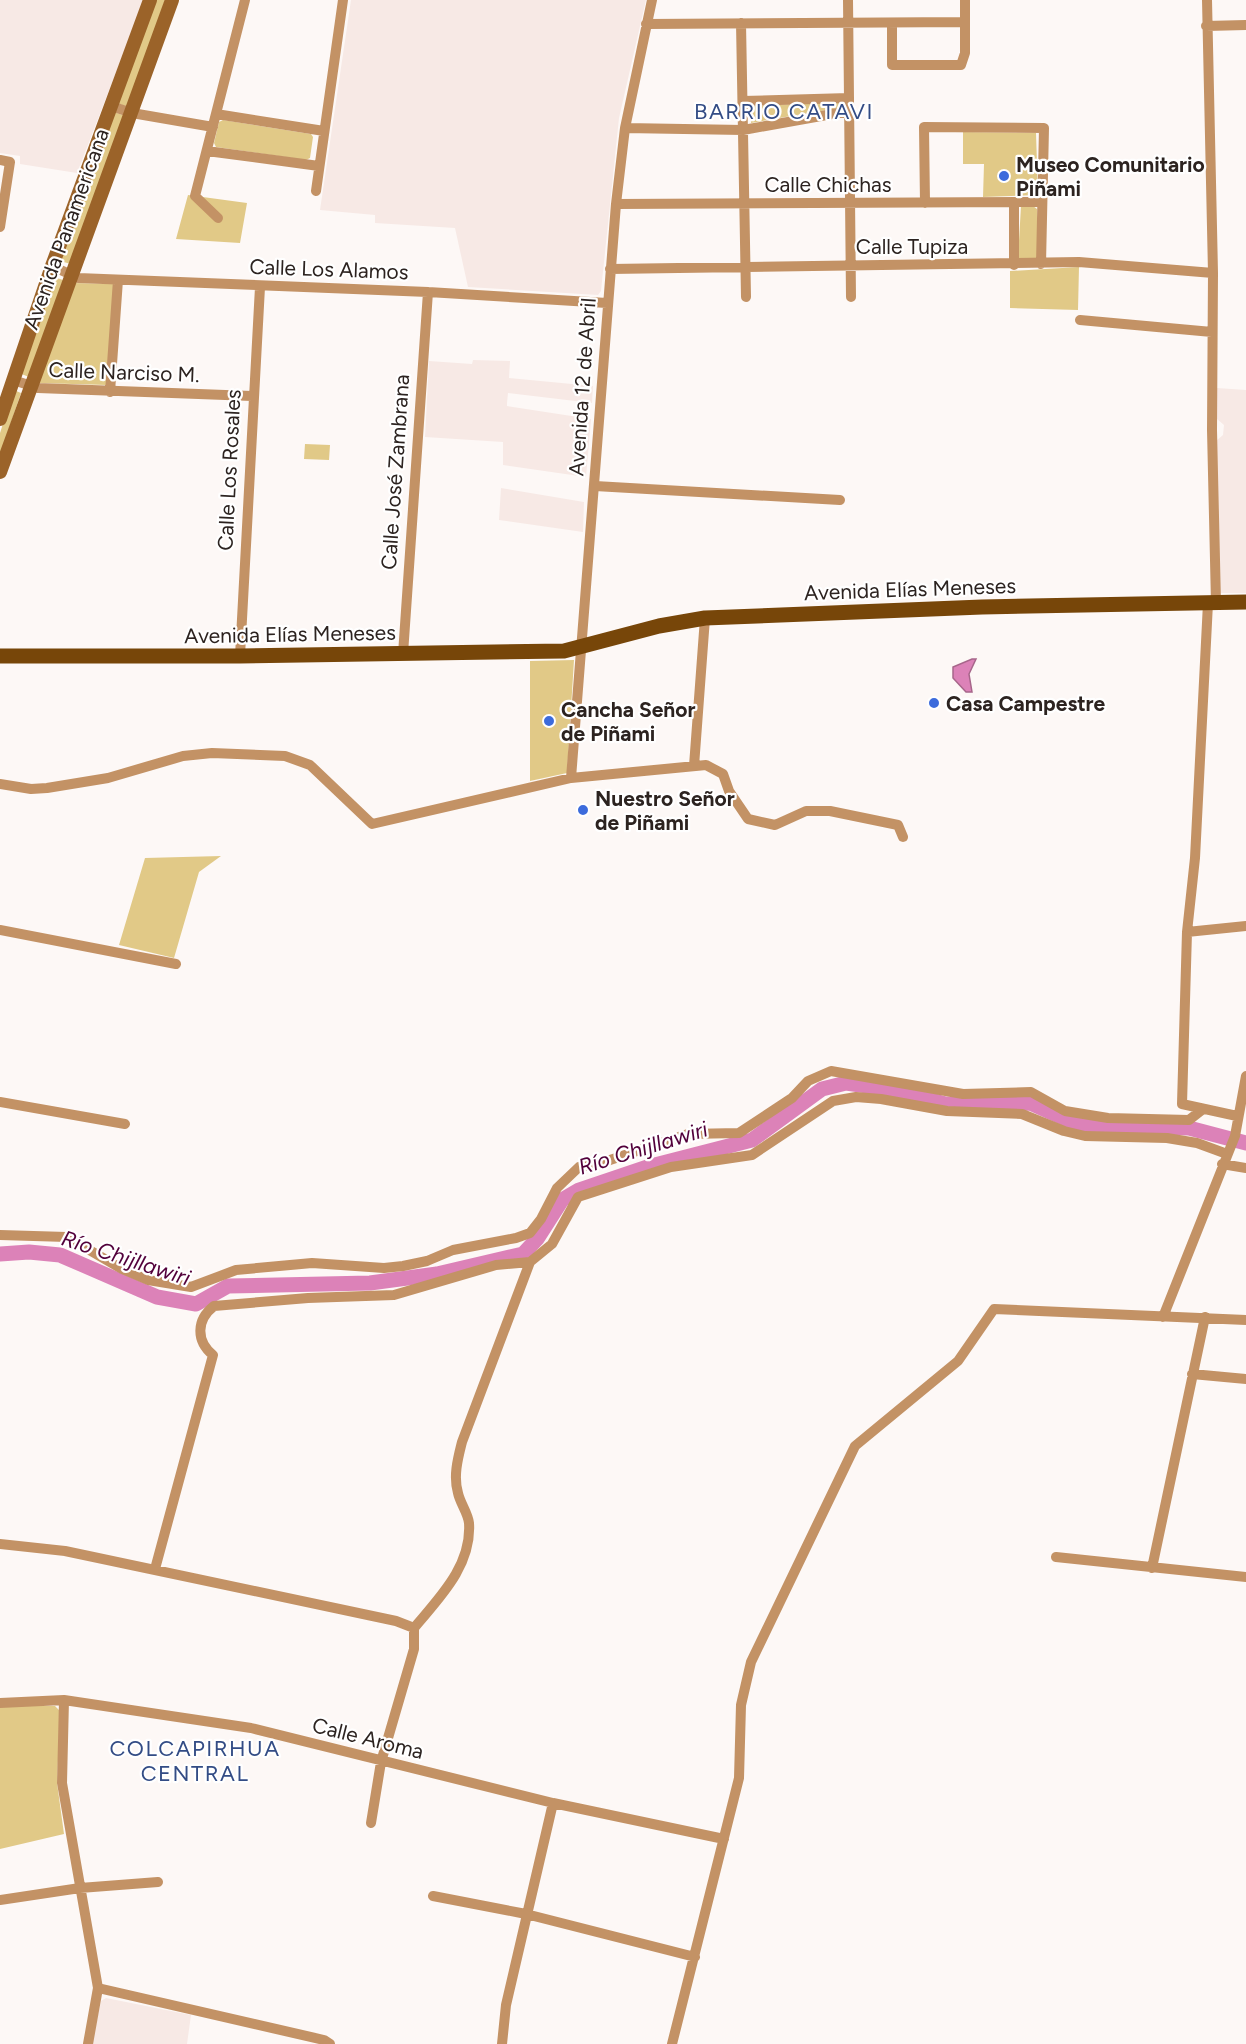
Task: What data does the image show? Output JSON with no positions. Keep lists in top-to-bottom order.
{
  "streets": {
    "main road": ["Avenida Panamericana", "Avenida Elías Meneses"],
    "street": [
      "Calle Chichas",
      "Calle Tupiza",
      "Calle Los Alamos",
      "Calle Narciso M.",
      "Avenida 12 de Abril",
      "Calle Los Rosales",
      "Calle José Zambrana",
      "Calle Aroma"
    ]
  },
  "crossings": [
    ["Calle Chichas", "Avenida 12 de Abril"],
    ["Avenida Panamericana", "Calle Los Alamos"],
    ["Avenida Panamericana", "Calle Narciso M."],
    ["Calle Tupiza", "Avenida 12 de Abril"],
    ["Calle Los Alamos", "Avenida 12 de Abril"],
    ["Calle Los Alamos", "Calle Los Rosales"],
    ["Calle Los Alamos", "Calle José Zambrana"],
    ["Calle Narciso M.", "Calle Los Rosales"],
    ["Avenida 12 de Abril", "Avenida Elías Meneses"],
    ["Calle Los Rosales", "Avenida Elías Meneses"],
    ["Calle José Zambrana", "Avenida Elías Meneses"]
  ],
  "districts": ["BARRIO CATAVI", "COLCAPIRHUA CENTRAL"],
  "water": ["Río Chijllawiri"],
  "places": [
    "Museo Comunitario Piñami",
    "Casa Campestre",
    "Cancha Señor de Piñami",
    "Nuestro Señor de Piñami"
  ]
}
